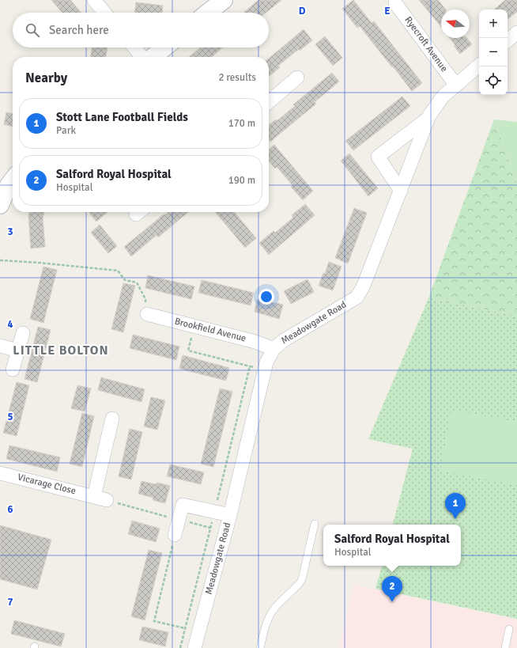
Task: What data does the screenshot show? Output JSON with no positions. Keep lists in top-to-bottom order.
{
  "streets": {
    "street": [
      "Ryecroft Avenue",
      "Meadowgate Road",
      "Brookfield Avenue",
      "Vicarage Close"
    ]
  },
  "crossings": [
    ["Ryecroft Avenue", "Meadowgate Road"],
    ["Meadowgate Road", "Brookfield Avenue"]
  ],
  "districts": ["LITTLE BOLTON"],
  "north": "left",
  "page": {
    "map_buttons": ["+", "−"],
    "search": "Search here",
    "heading": ["Nearby", "2 results"],
    "list": [
      {
        "mark": "1",
        "name": "Stott Lane Football Fields",
        "note": "Park",
        "value": "170 m"
      },
      {
        "mark": "2",
        "name": "Salford Royal Hospital",
        "note": "Hospital",
        "value": "190 m"
      }
    ],
    "pins": ["1", "2"],
    "popup": ["Salford Royal Hospital", "Hospital"]
  },
  "grid": {
    "columns": ["D", "E"],
    "rows": [
      "3",
      "4",
      "5",
      "6",
      "7"
    ]
  }
}
